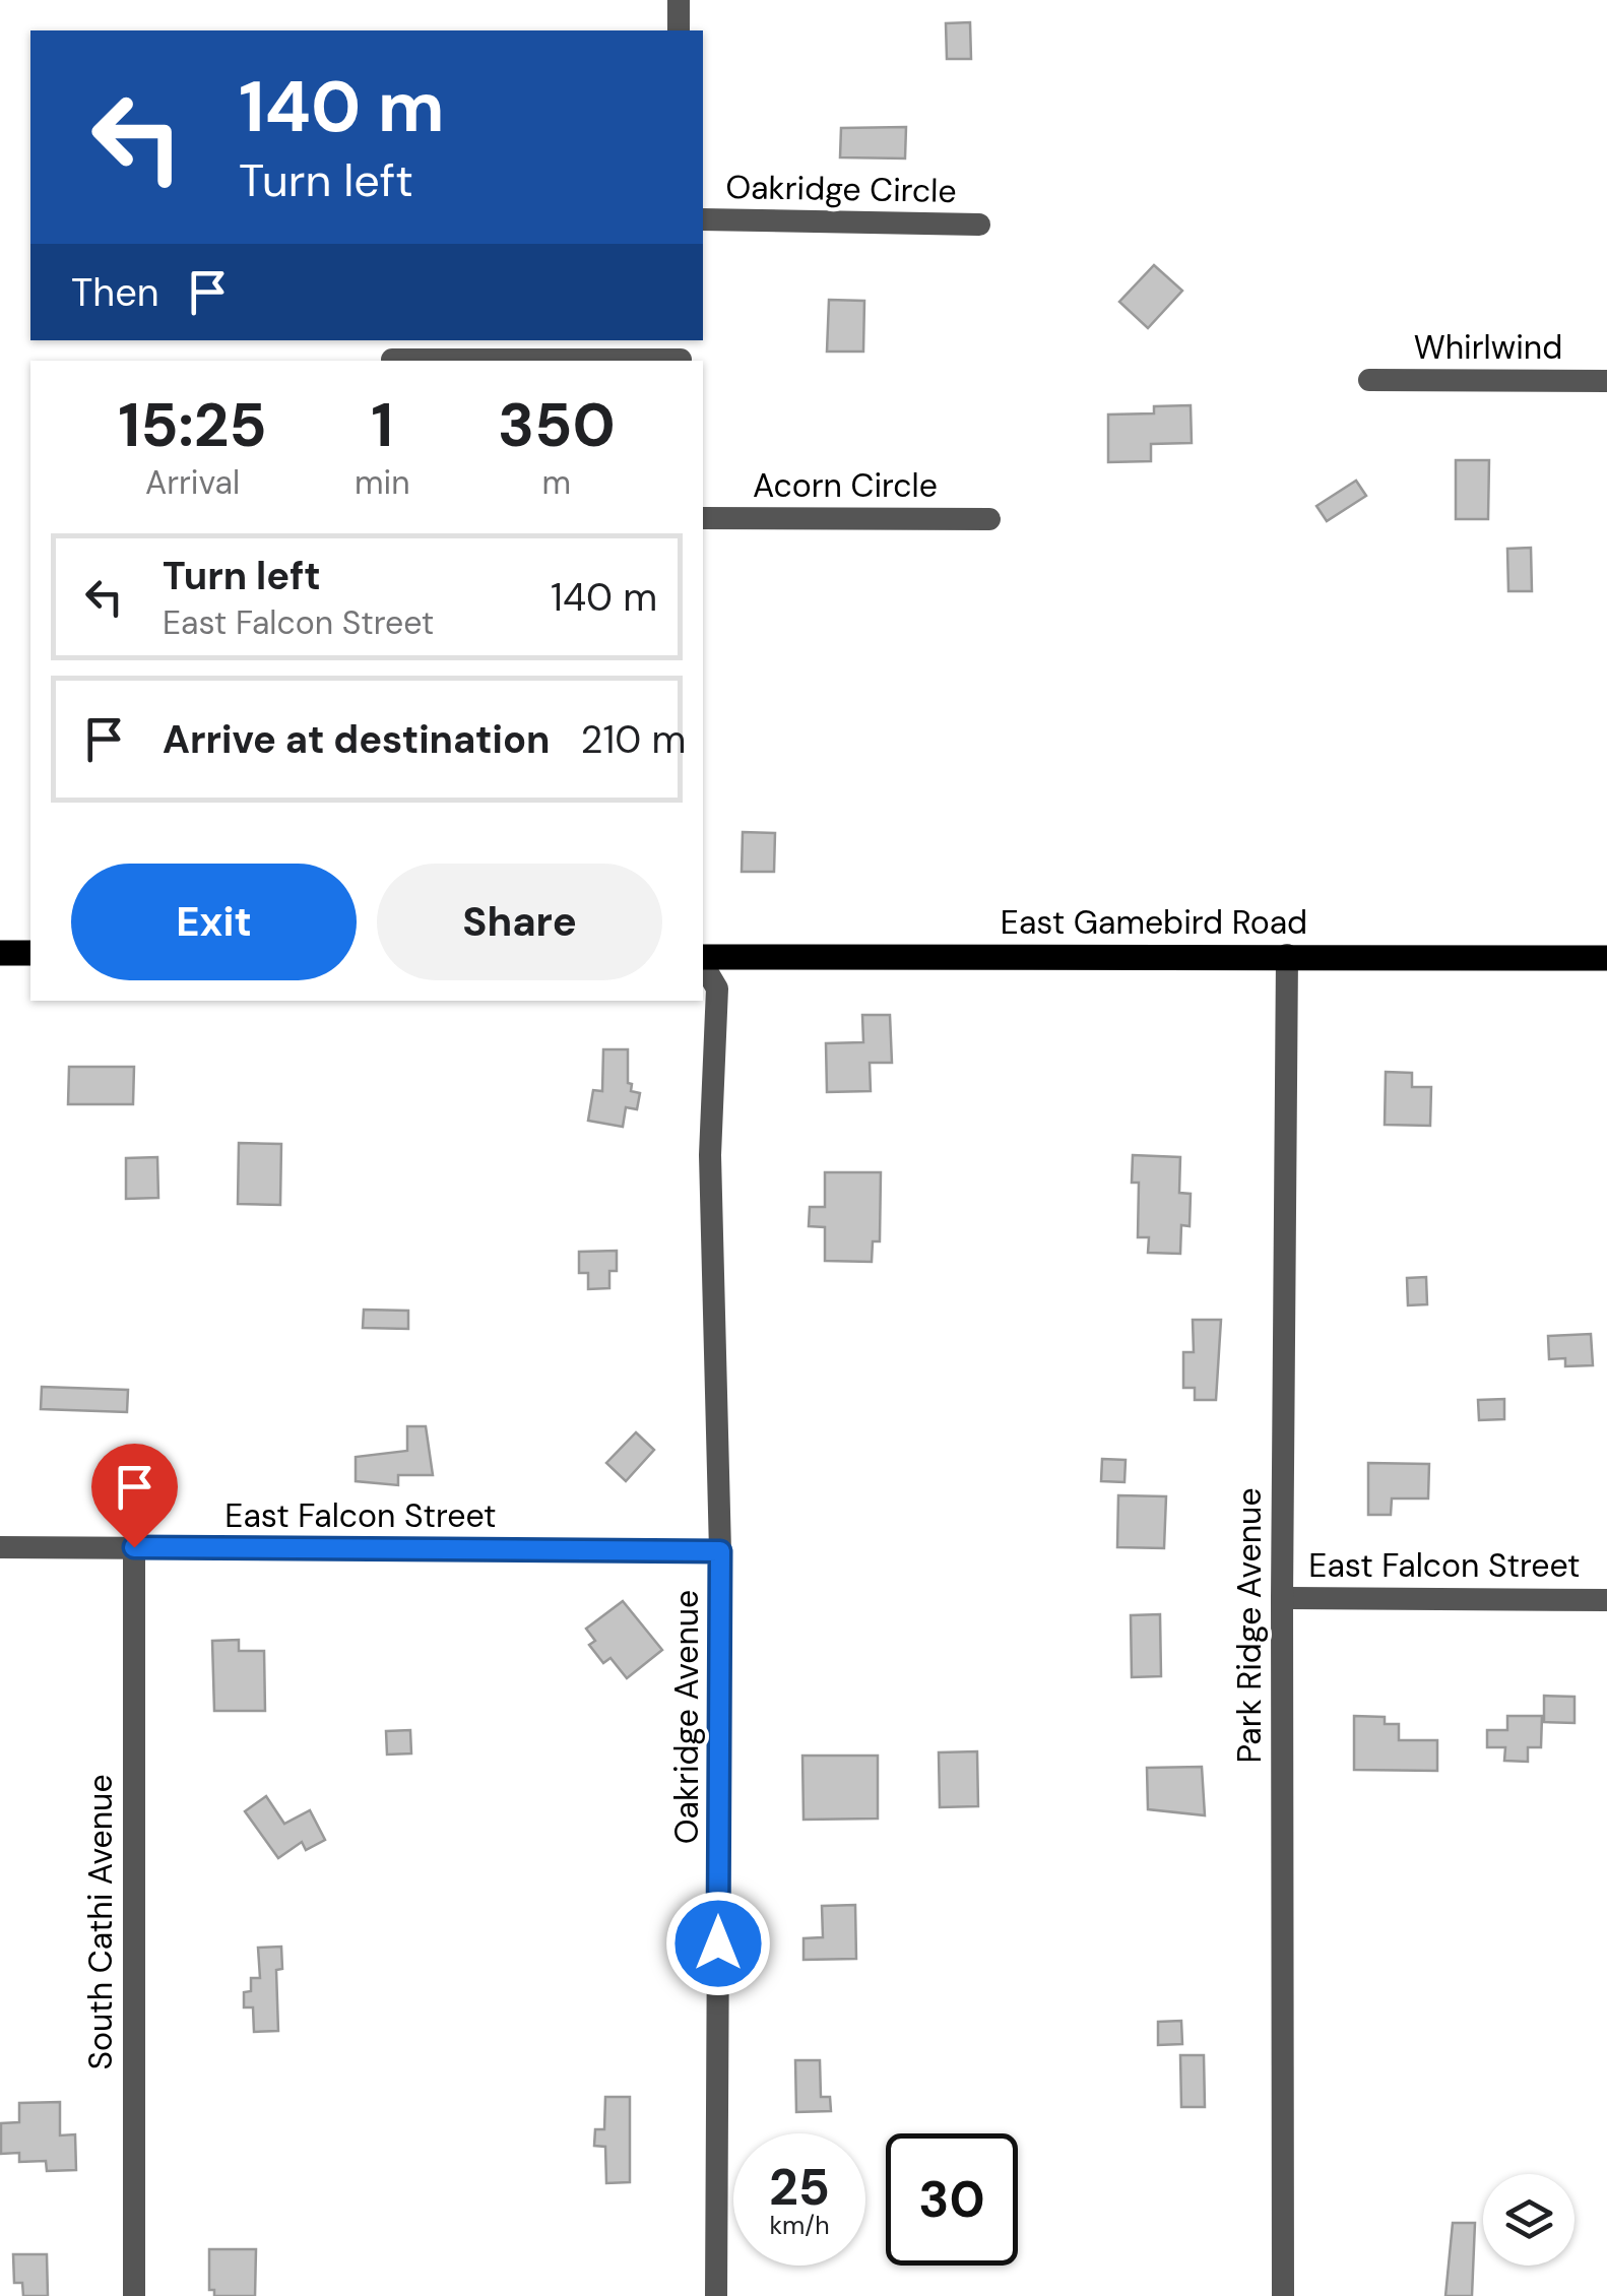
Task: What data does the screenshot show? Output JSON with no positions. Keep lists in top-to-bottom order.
{
  "streets": {
    "main road": ["East Gamebird Road"],
    "street": [
      "Oakridge Circle",
      "Whirlwind",
      "Acorn Circle",
      "East Falcon Street",
      "Park Ridge Avenue",
      "Oakridge Avenue",
      "South Cathi Avenue"
    ]
  },
  "crossings": [
    ["East Gamebird Road", "Park Ridge Avenue"],
    ["East Falcon Street", "Park Ridge Avenue"],
    ["East Falcon Street", "Oakridge Avenue"],
    ["East Falcon Street", "South Cathi Avenue"]
  ],
  "page": {
    "turn": ["140 m", "Turn left"],
    "then": "Then",
    "eta": [
      "15:25",
      "Arrival",
      "1",
      "min",
      "350",
      "m"
    ],
    "list": [
      {
        "name": "Turn left",
        "note": "East Falcon Street",
        "value": "140 m"
      },
      {
        "name": "Arrive at destination",
        "value": "210 m"
      }
    ],
    "buttons": ["Exit", "Share"],
    "speed": "25 km/h",
    "limit": "30"
  }
}
